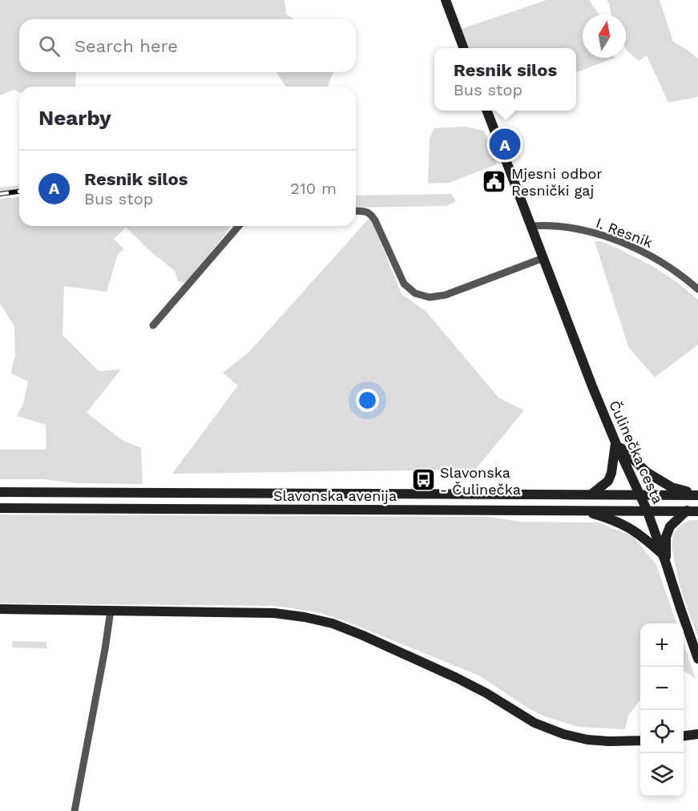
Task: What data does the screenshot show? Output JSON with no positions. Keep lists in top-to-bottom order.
{
  "streets": {
    "main road": ["Čulinečka cesta", "Slavonska avenija"],
    "street": ["I. Resnik"]
  },
  "crossings": [
    ["I. Resnik", "Čulinečka cesta"],
    ["Čulinečka cesta", "Slavonska avenija"]
  ],
  "places": {
    "public building": ["Mjesni odbor Resnički gaj"],
    "bus stop": ["Slavonska - Čulinečka"]
  },
  "north": "top",
  "page": {
    "search": "Search here",
    "popup": ["Resnik silos", "Bus stop"],
    "heading": "Nearby",
    "pins": "A",
    "list": [
      {
        "mark": "A",
        "name": "Resnik silos",
        "note": "Bus stop",
        "value": "210 m"
      }
    ],
    "map_buttons": ["+", "−"]
  }
}
